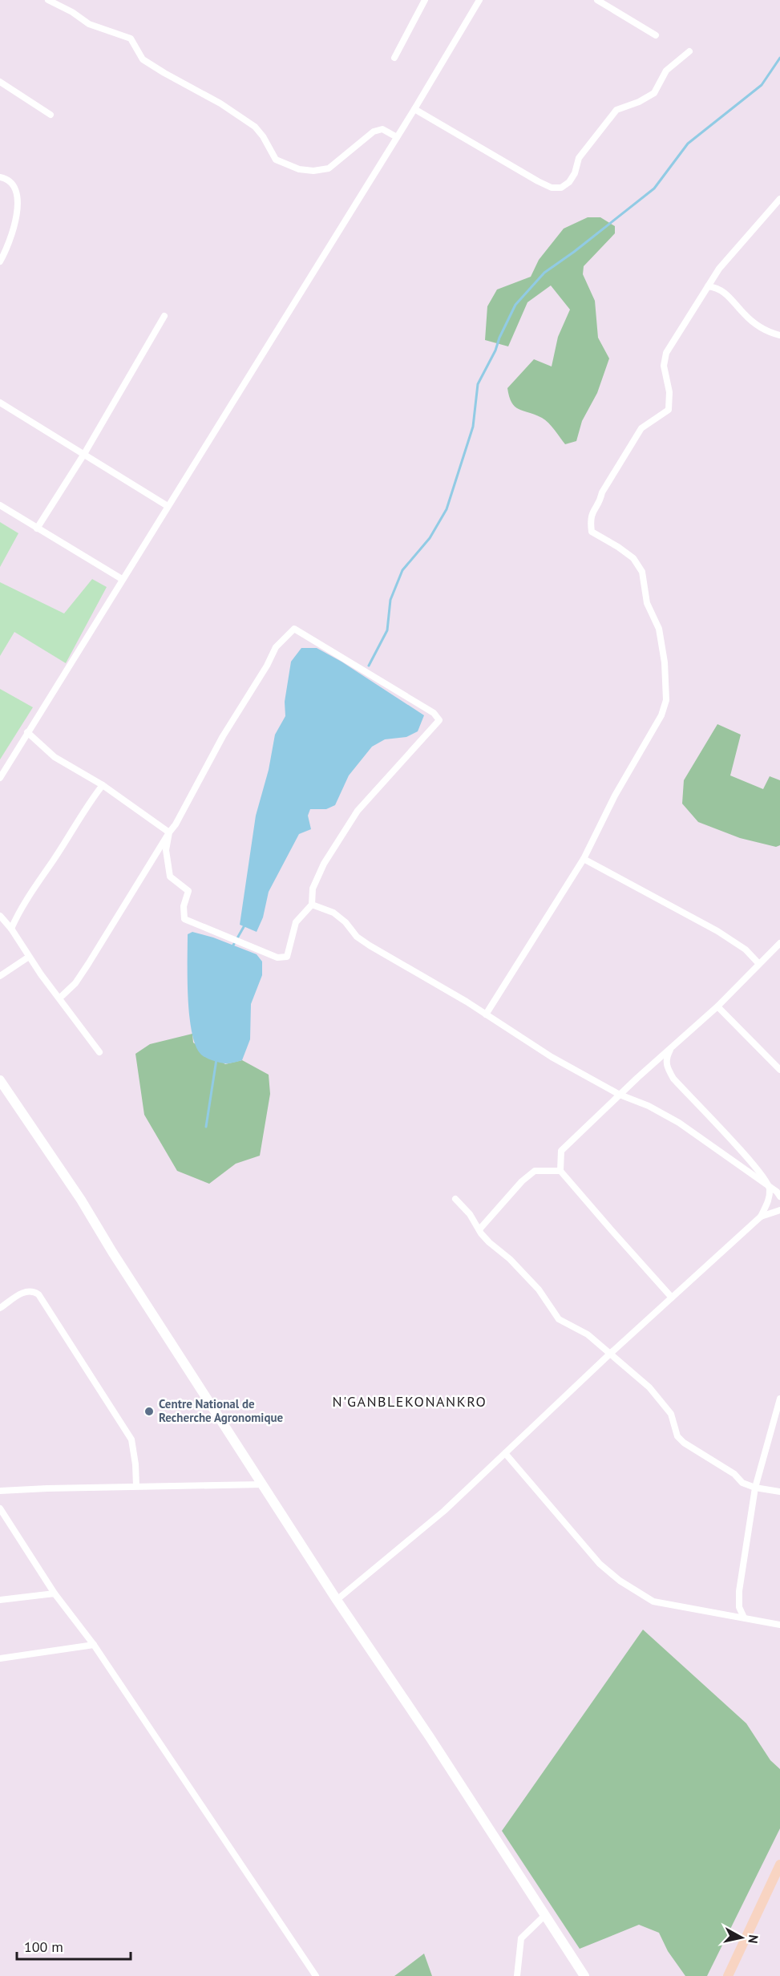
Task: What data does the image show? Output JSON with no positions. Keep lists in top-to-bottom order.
{
  "districts": ["N'GANBLEKONANKRO"],
  "places": ["Centre National de Recherche Agronomique"],
  "scale_bar": "100 m",
  "north": "right"
}
